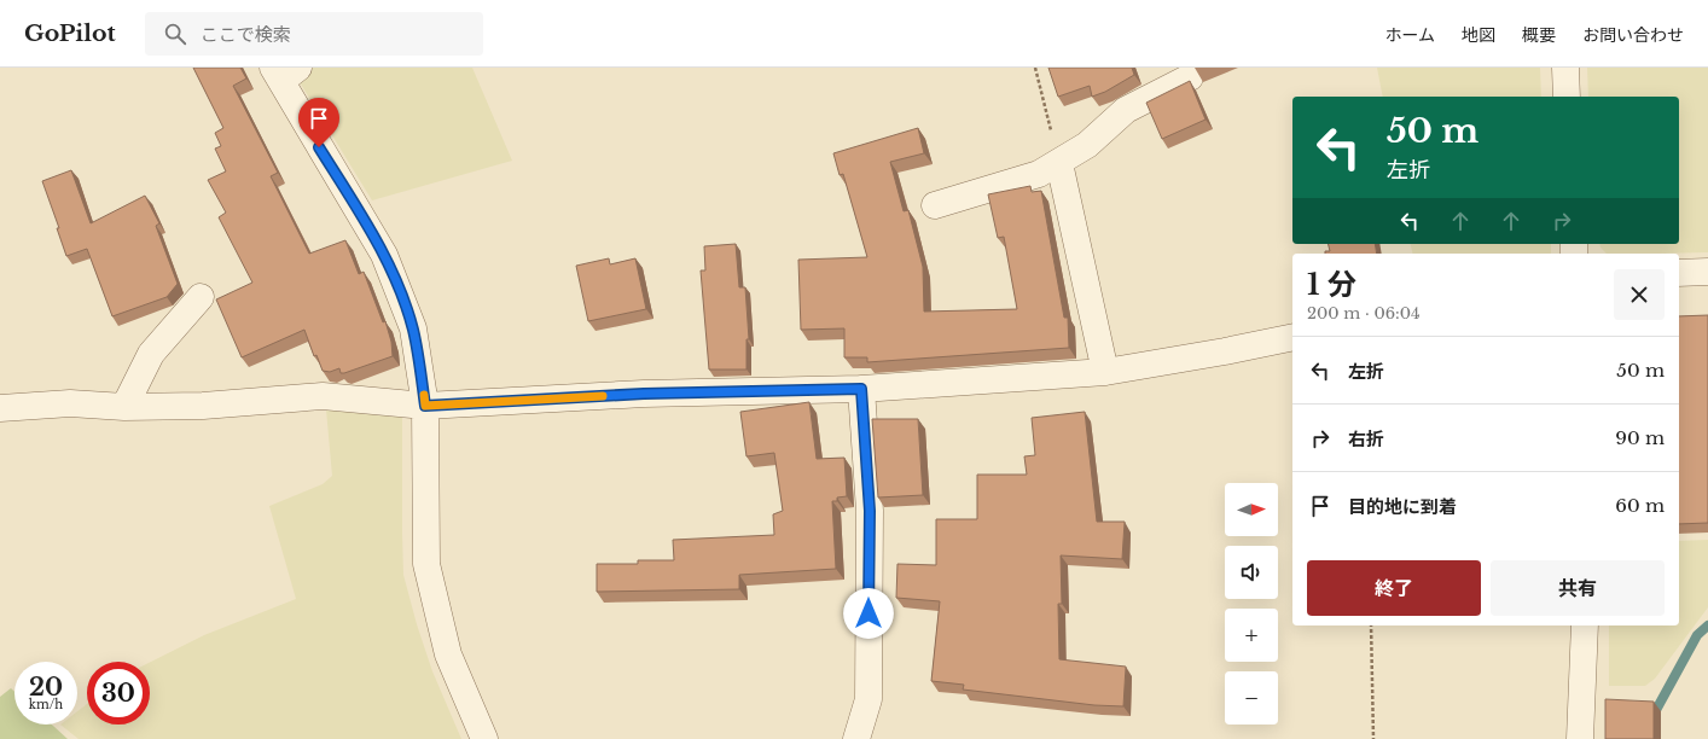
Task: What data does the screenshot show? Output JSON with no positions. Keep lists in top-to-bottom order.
{
  "north": "right",
  "page": {
    "header": "GoPilot",
    "search": "ここで検索",
    "nav": [
      "ホーム",
      "地図",
      "概要",
      "お問い合わせ"
    ],
    "turn": ["50 m", "左折"],
    "heading": ["1 分", "200 m · 06:04"],
    "list": [
      {
        "name": "左折",
        "value": "50 m"
      },
      {
        "name": "右折",
        "value": "90 m"
      },
      {
        "name": "目的地に到着",
        "value": "60 m"
      }
    ],
    "map_buttons": ["+", "−"],
    "buttons": ["終了", "共有"],
    "speed": "20 km/h",
    "limit": "30"
  }
}
